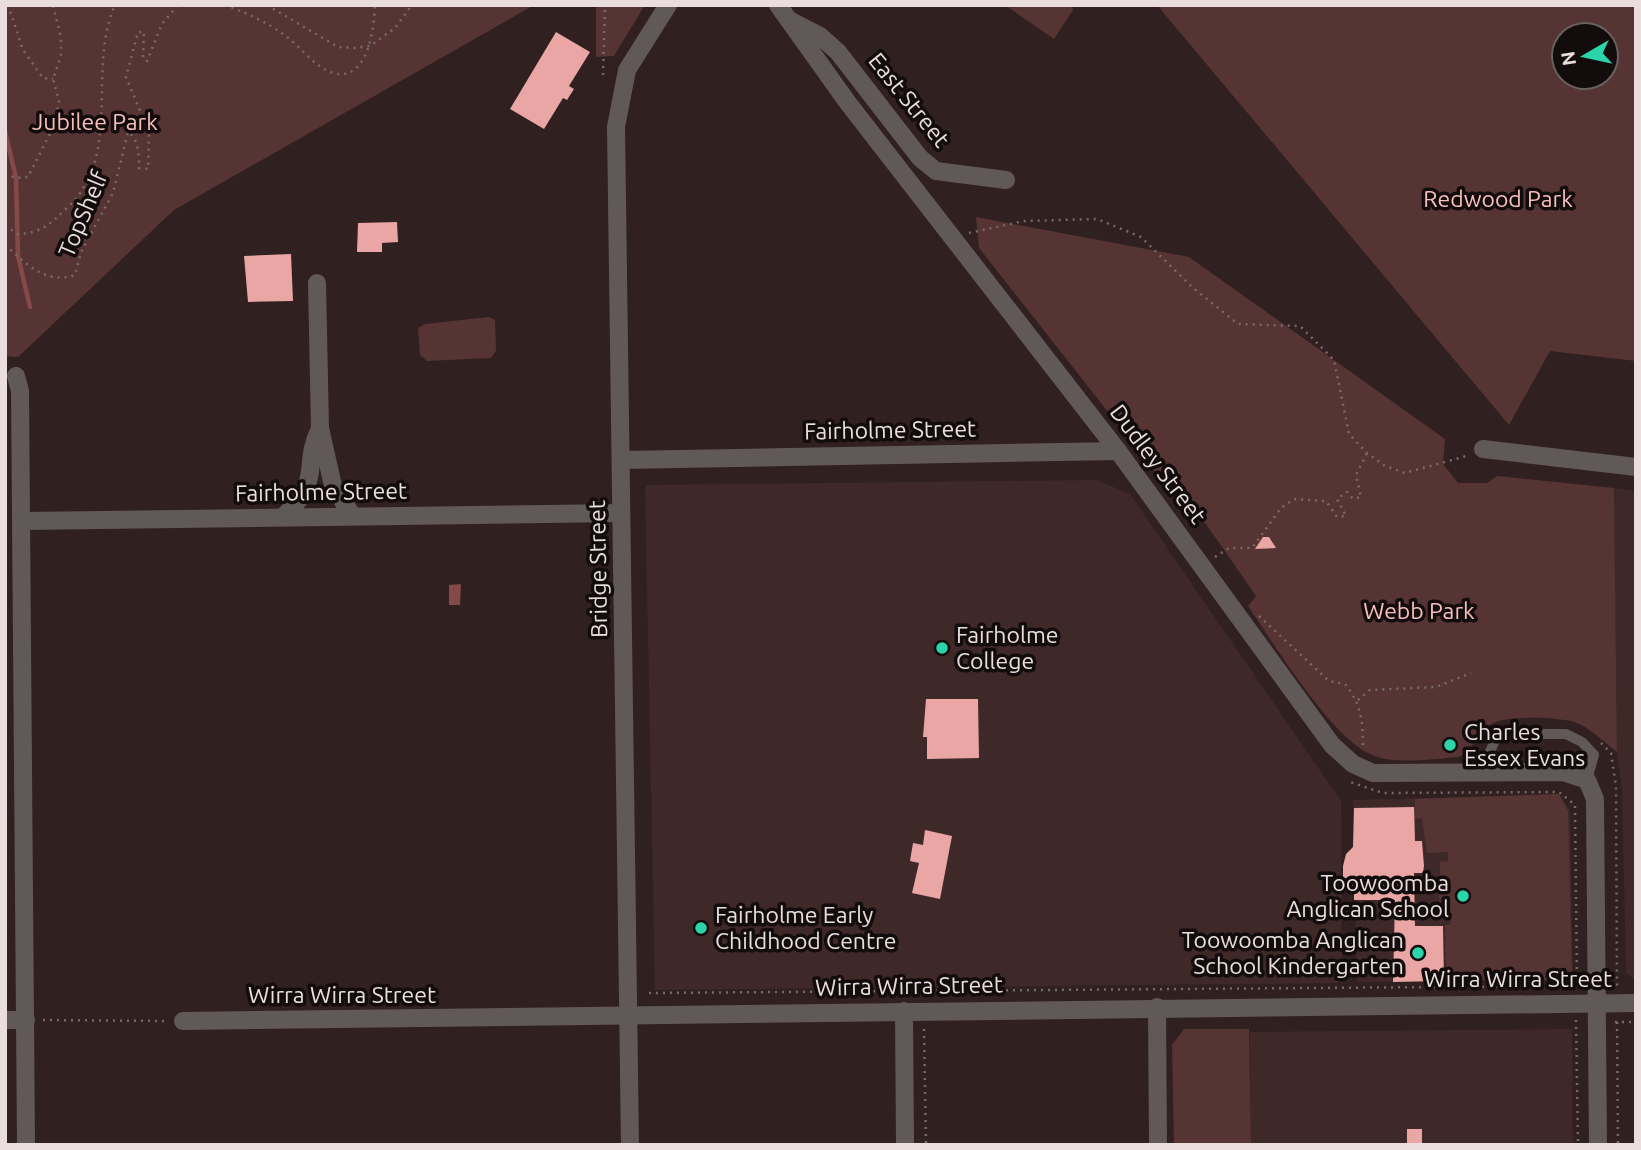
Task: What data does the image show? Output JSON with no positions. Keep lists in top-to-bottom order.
{
  "streets": {
    "street": [
      "East Street",
      "Fairholme Street",
      "Dudley Street",
      "Bridge Street",
      "Wirra Wirra Street"
    ],
    "path": ["TopShelf"]
  },
  "crossings": [
    ["East Street", "Dudley Street"],
    ["Fairholme Street", "Dudley Street"],
    ["Fairholme Street", "Bridge Street"],
    ["Bridge Street", "Wirra Wirra Street"]
  ],
  "parks": ["Jubilee Park", "Redwood Park", "Webb Park"],
  "places": [
    "Fairholme College",
    "Charles Essex Evans",
    "Toowoomba Anglican School",
    "Fairholme Early Childhood Centre",
    "Toowoomba Anglican School Kindergarten"
  ],
  "north": "left"
}
